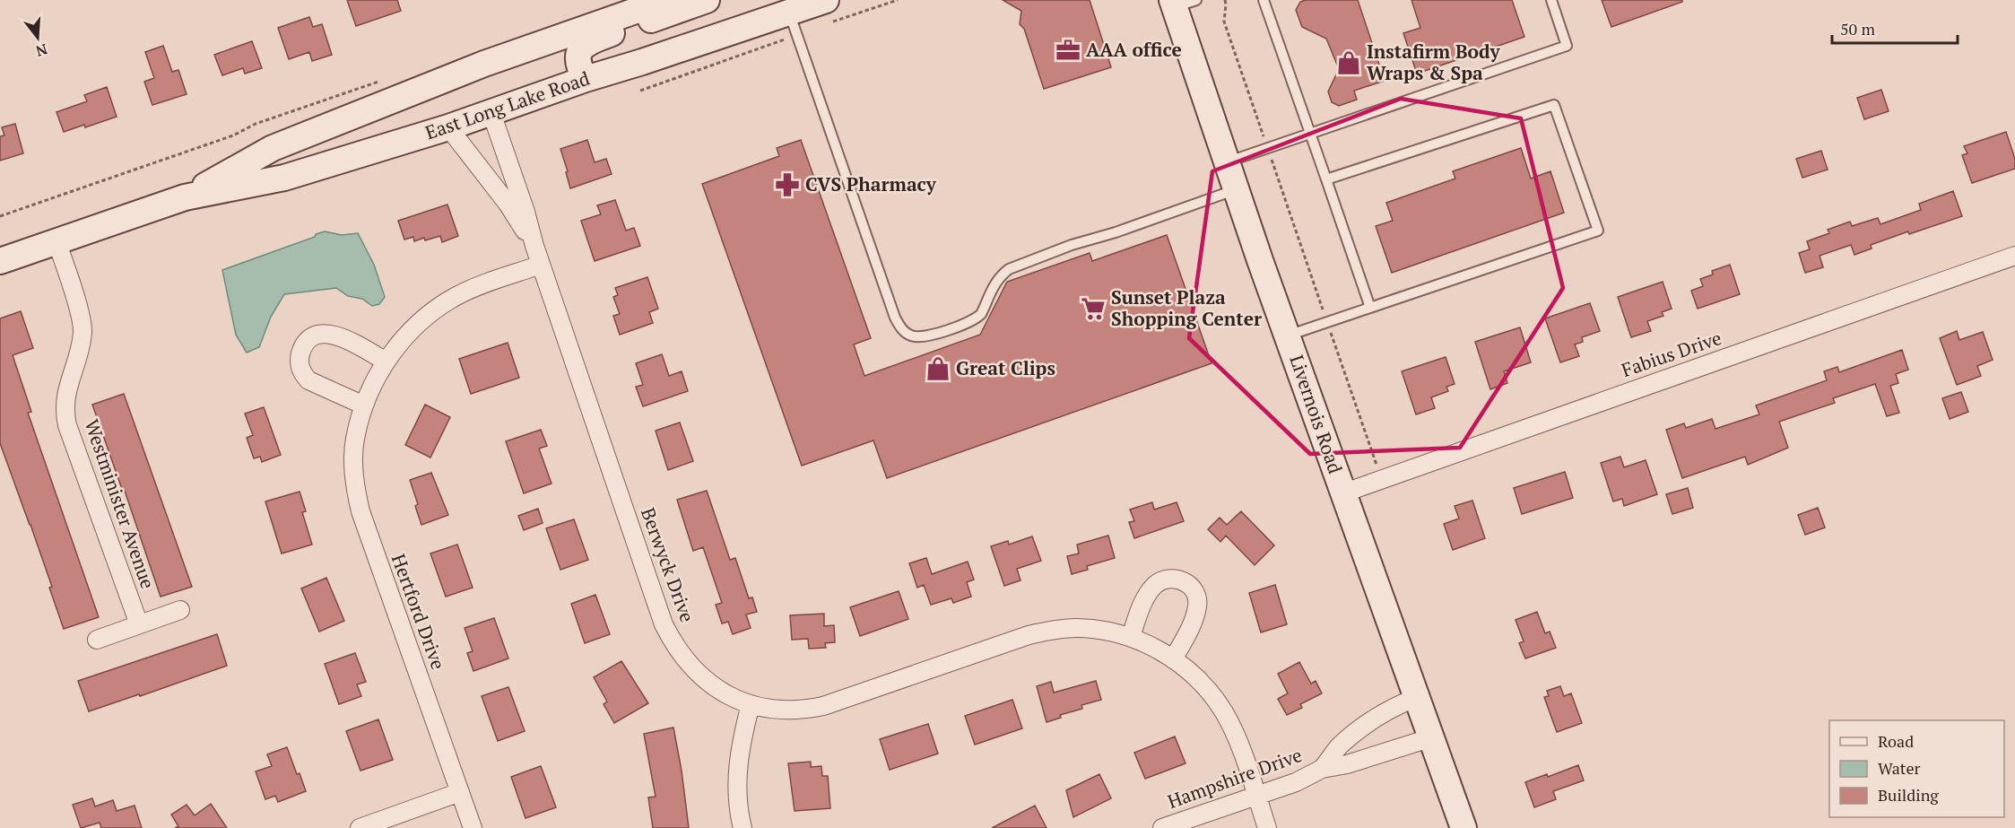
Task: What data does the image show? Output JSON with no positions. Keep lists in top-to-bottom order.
{
  "streets": {
    "main road": ["East Long Lake Road", "Livernois Road"],
    "street": [
      "Fabius Drive",
      "Westminister Avenue",
      "Berwyck Drive",
      "Hertford Drive",
      "Hampshire Drive"
    ]
  },
  "crossings": [
    ["East Long Lake Road", "Westminister Avenue"],
    ["East Long Lake Road", "Berwyck Drive"],
    ["Fabius Drive", "Livernois Road"],
    ["Livernois Road", "Hampshire Drive"],
    ["Berwyck Drive", "Hertford Drive"],
    ["Berwyck Drive", "Hampshire Drive"]
  ],
  "places": {
    "office": ["AAA office"],
    "shop": ["Instafirm Body Wraps & Spa", "Great Clips"],
    "pharmacy": ["CVS Pharmacy"],
    "supermarket": ["Sunset Plaza Shopping Center"]
  },
  "legend": ["Road", "Water", "Building"],
  "scale_bar": "50 m",
  "north": "bottom"
}
